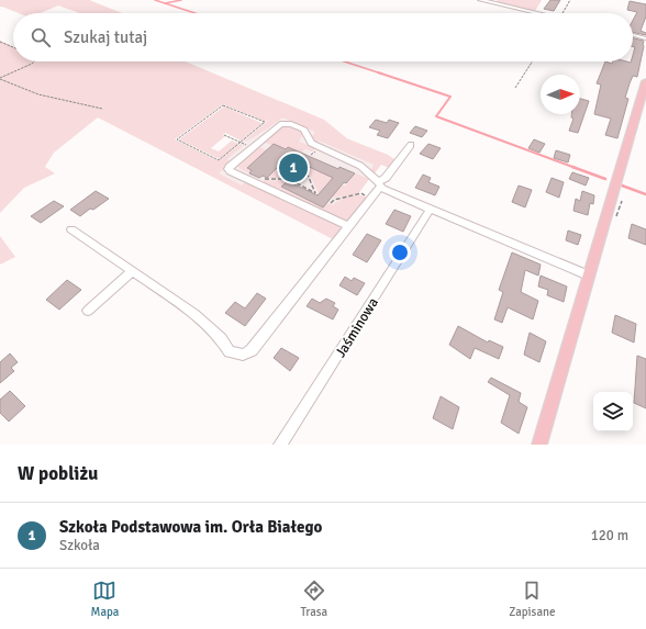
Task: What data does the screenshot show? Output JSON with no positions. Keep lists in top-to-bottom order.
{
  "streets": {
    "street": ["Jaśminowa"]
  },
  "north": "right",
  "page": {
    "search": "Szukaj tutaj",
    "pins": "1",
    "heading": "W pobliżu",
    "list": [
      {
        "mark": "1",
        "name": "Szkoła Podstawowa im. Orła Białego",
        "note": "Szkoła",
        "value": "120 m"
      }
    ],
    "nav": ["Mapa", "Trasa", "Zapisane"]
  }
}
